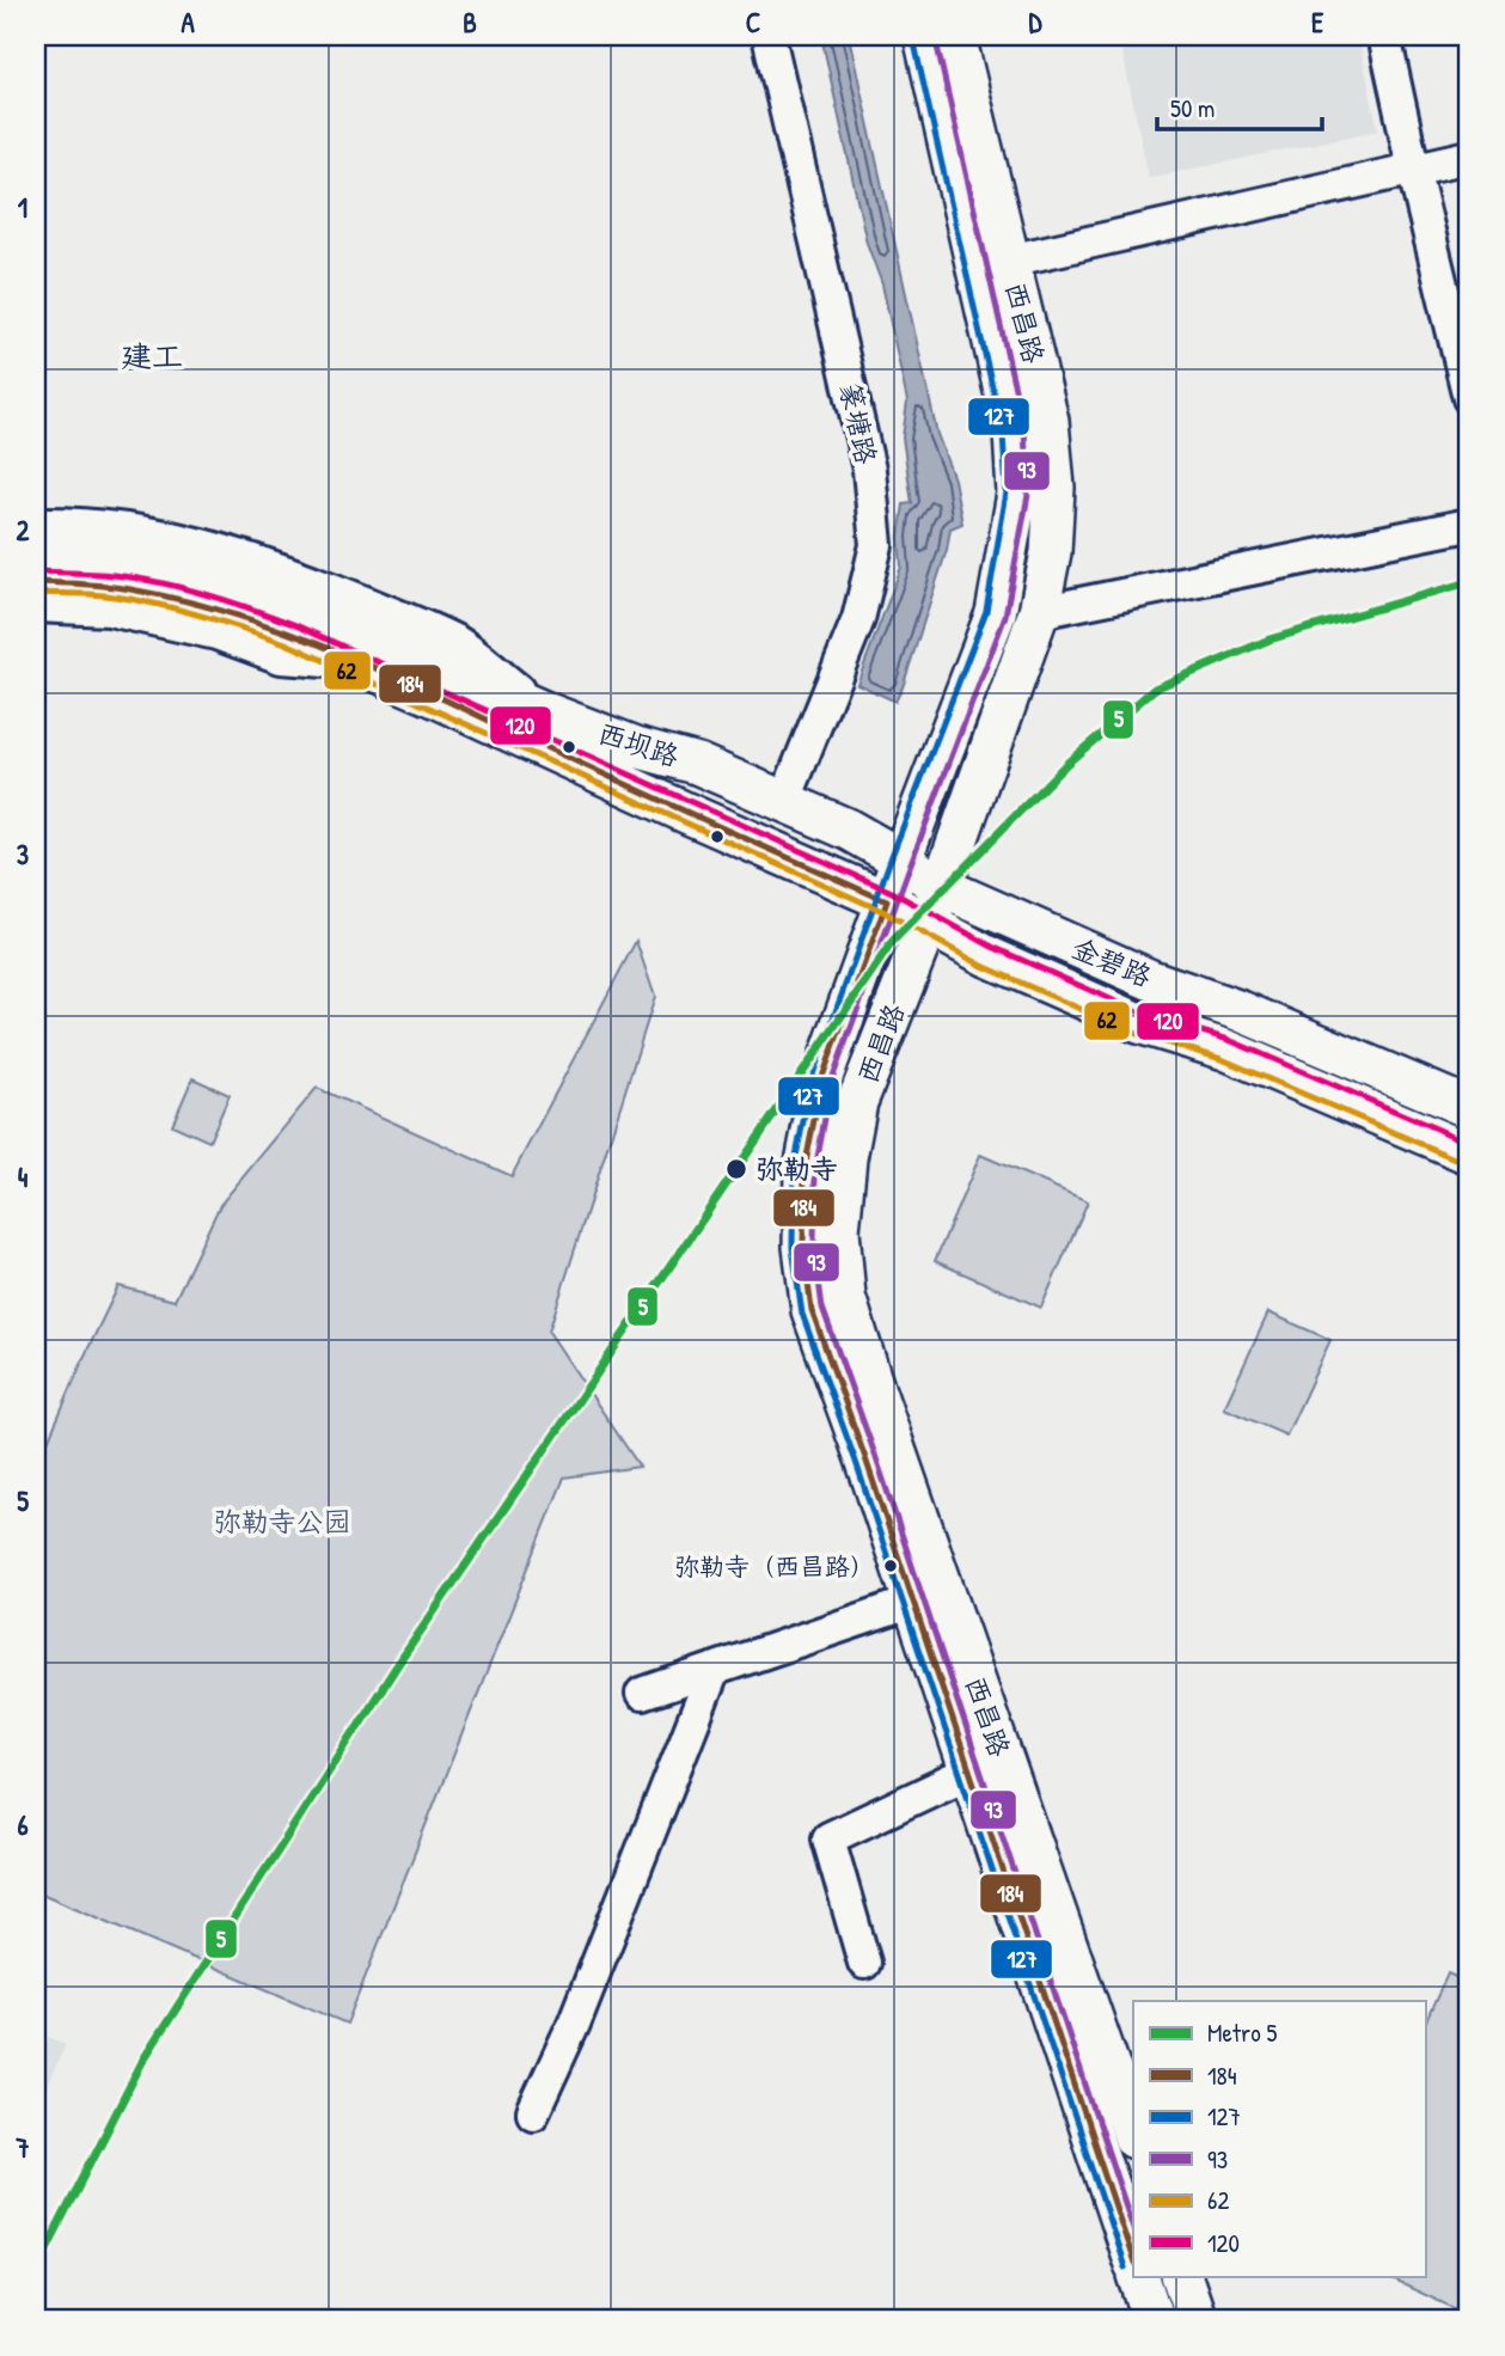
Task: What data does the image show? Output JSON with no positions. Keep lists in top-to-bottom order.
{
  "streets": {
    "main road": ["西昌路", "西坝路", "金碧路"],
    "street": ["篆塘路"]
  },
  "crossings": [
    ["西昌路", "西坝路"],
    ["西昌路", "金碧路"],
    ["篆塘路", "西坝路"],
    ["西坝路", "金碧路"]
  ],
  "districts": ["建工"],
  "parks": ["弥勒寺公园"],
  "places": ["弥勒寺", "弥勒寺（西昌路）"],
  "lines": [
    "transit line 93",
    "transit line 127",
    "transit line 120",
    "metro line 5",
    "transit line 184",
    "transit line 62"
  ],
  "legend": [
    "Metro 5",
    "184",
    "127",
    "93",
    "62",
    "120"
  ],
  "scale_bar": "50 m",
  "grid": {
    "columns": [
      "A",
      "B",
      "C",
      "D",
      "E"
    ],
    "rows": [
      "1",
      "2",
      "3",
      "4",
      "5",
      "6",
      "7"
    ]
  }
}
